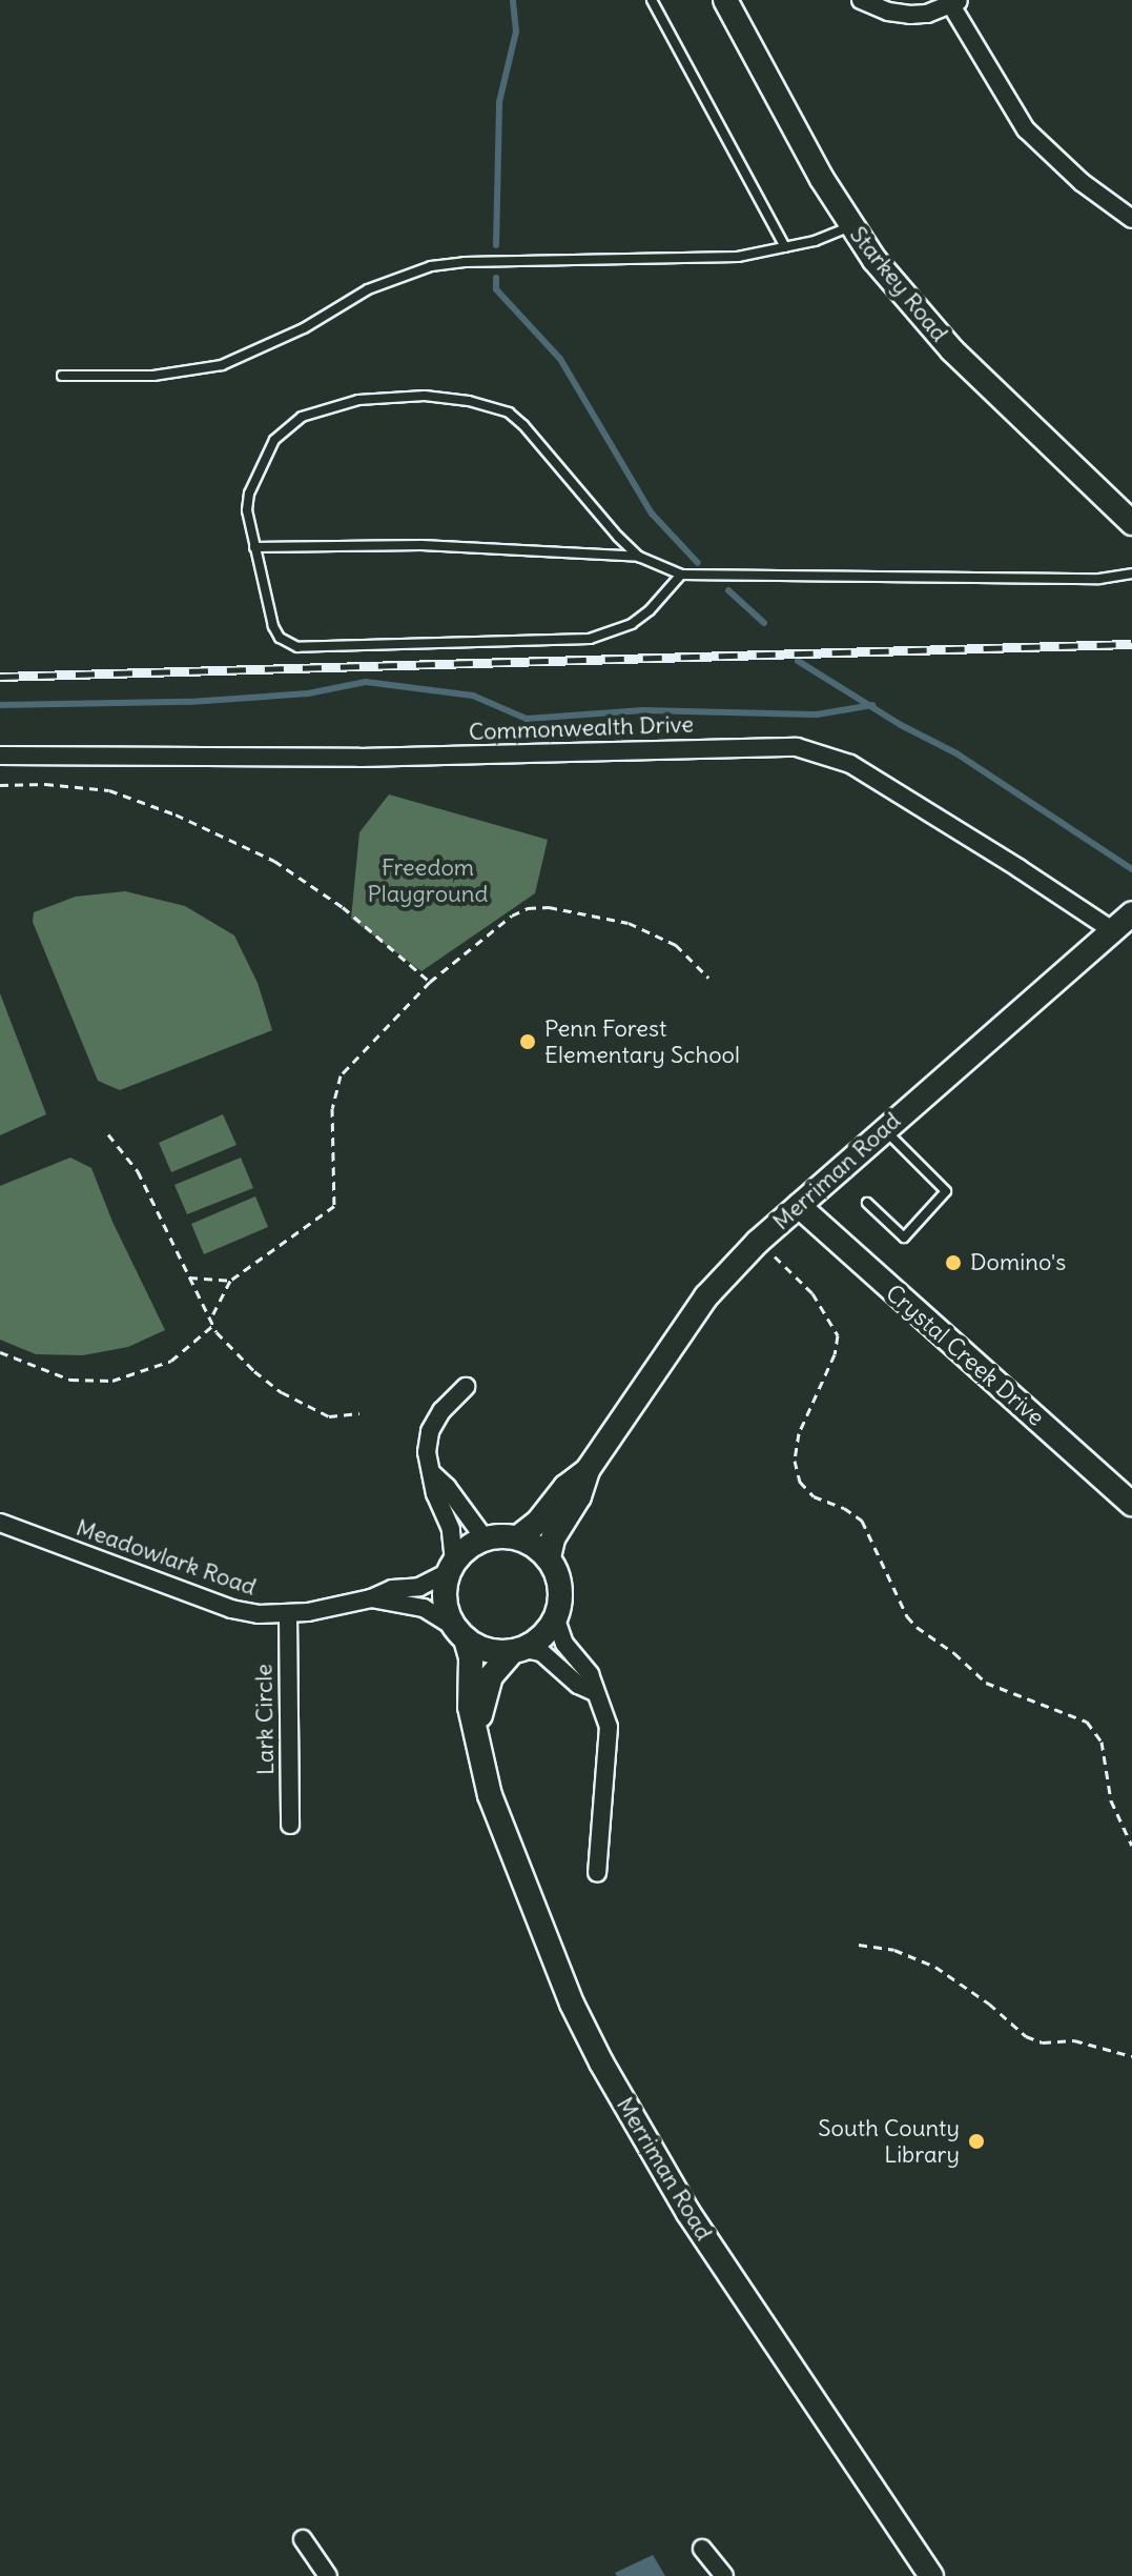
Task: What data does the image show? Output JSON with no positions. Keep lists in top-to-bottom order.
{
  "streets": {
    "main road": ["Starkey Road", "Merriman Road", "Crystal Creek Drive"],
    "street": ["Commonwealth Drive", "Meadowlark Road", "Lark Circle"]
  },
  "crossings": [
    ["Commonwealth Drive", "Merriman Road"],
    ["Merriman Road", "Crystal Creek Drive"],
    ["Merriman Road", "Meadowlark Road"],
    ["Meadowlark Road", "Lark Circle"]
  ],
  "parks": ["Freedom Playground"],
  "places": ["Penn Forest Elementary School", "Domino's", "South County Library"]
}
